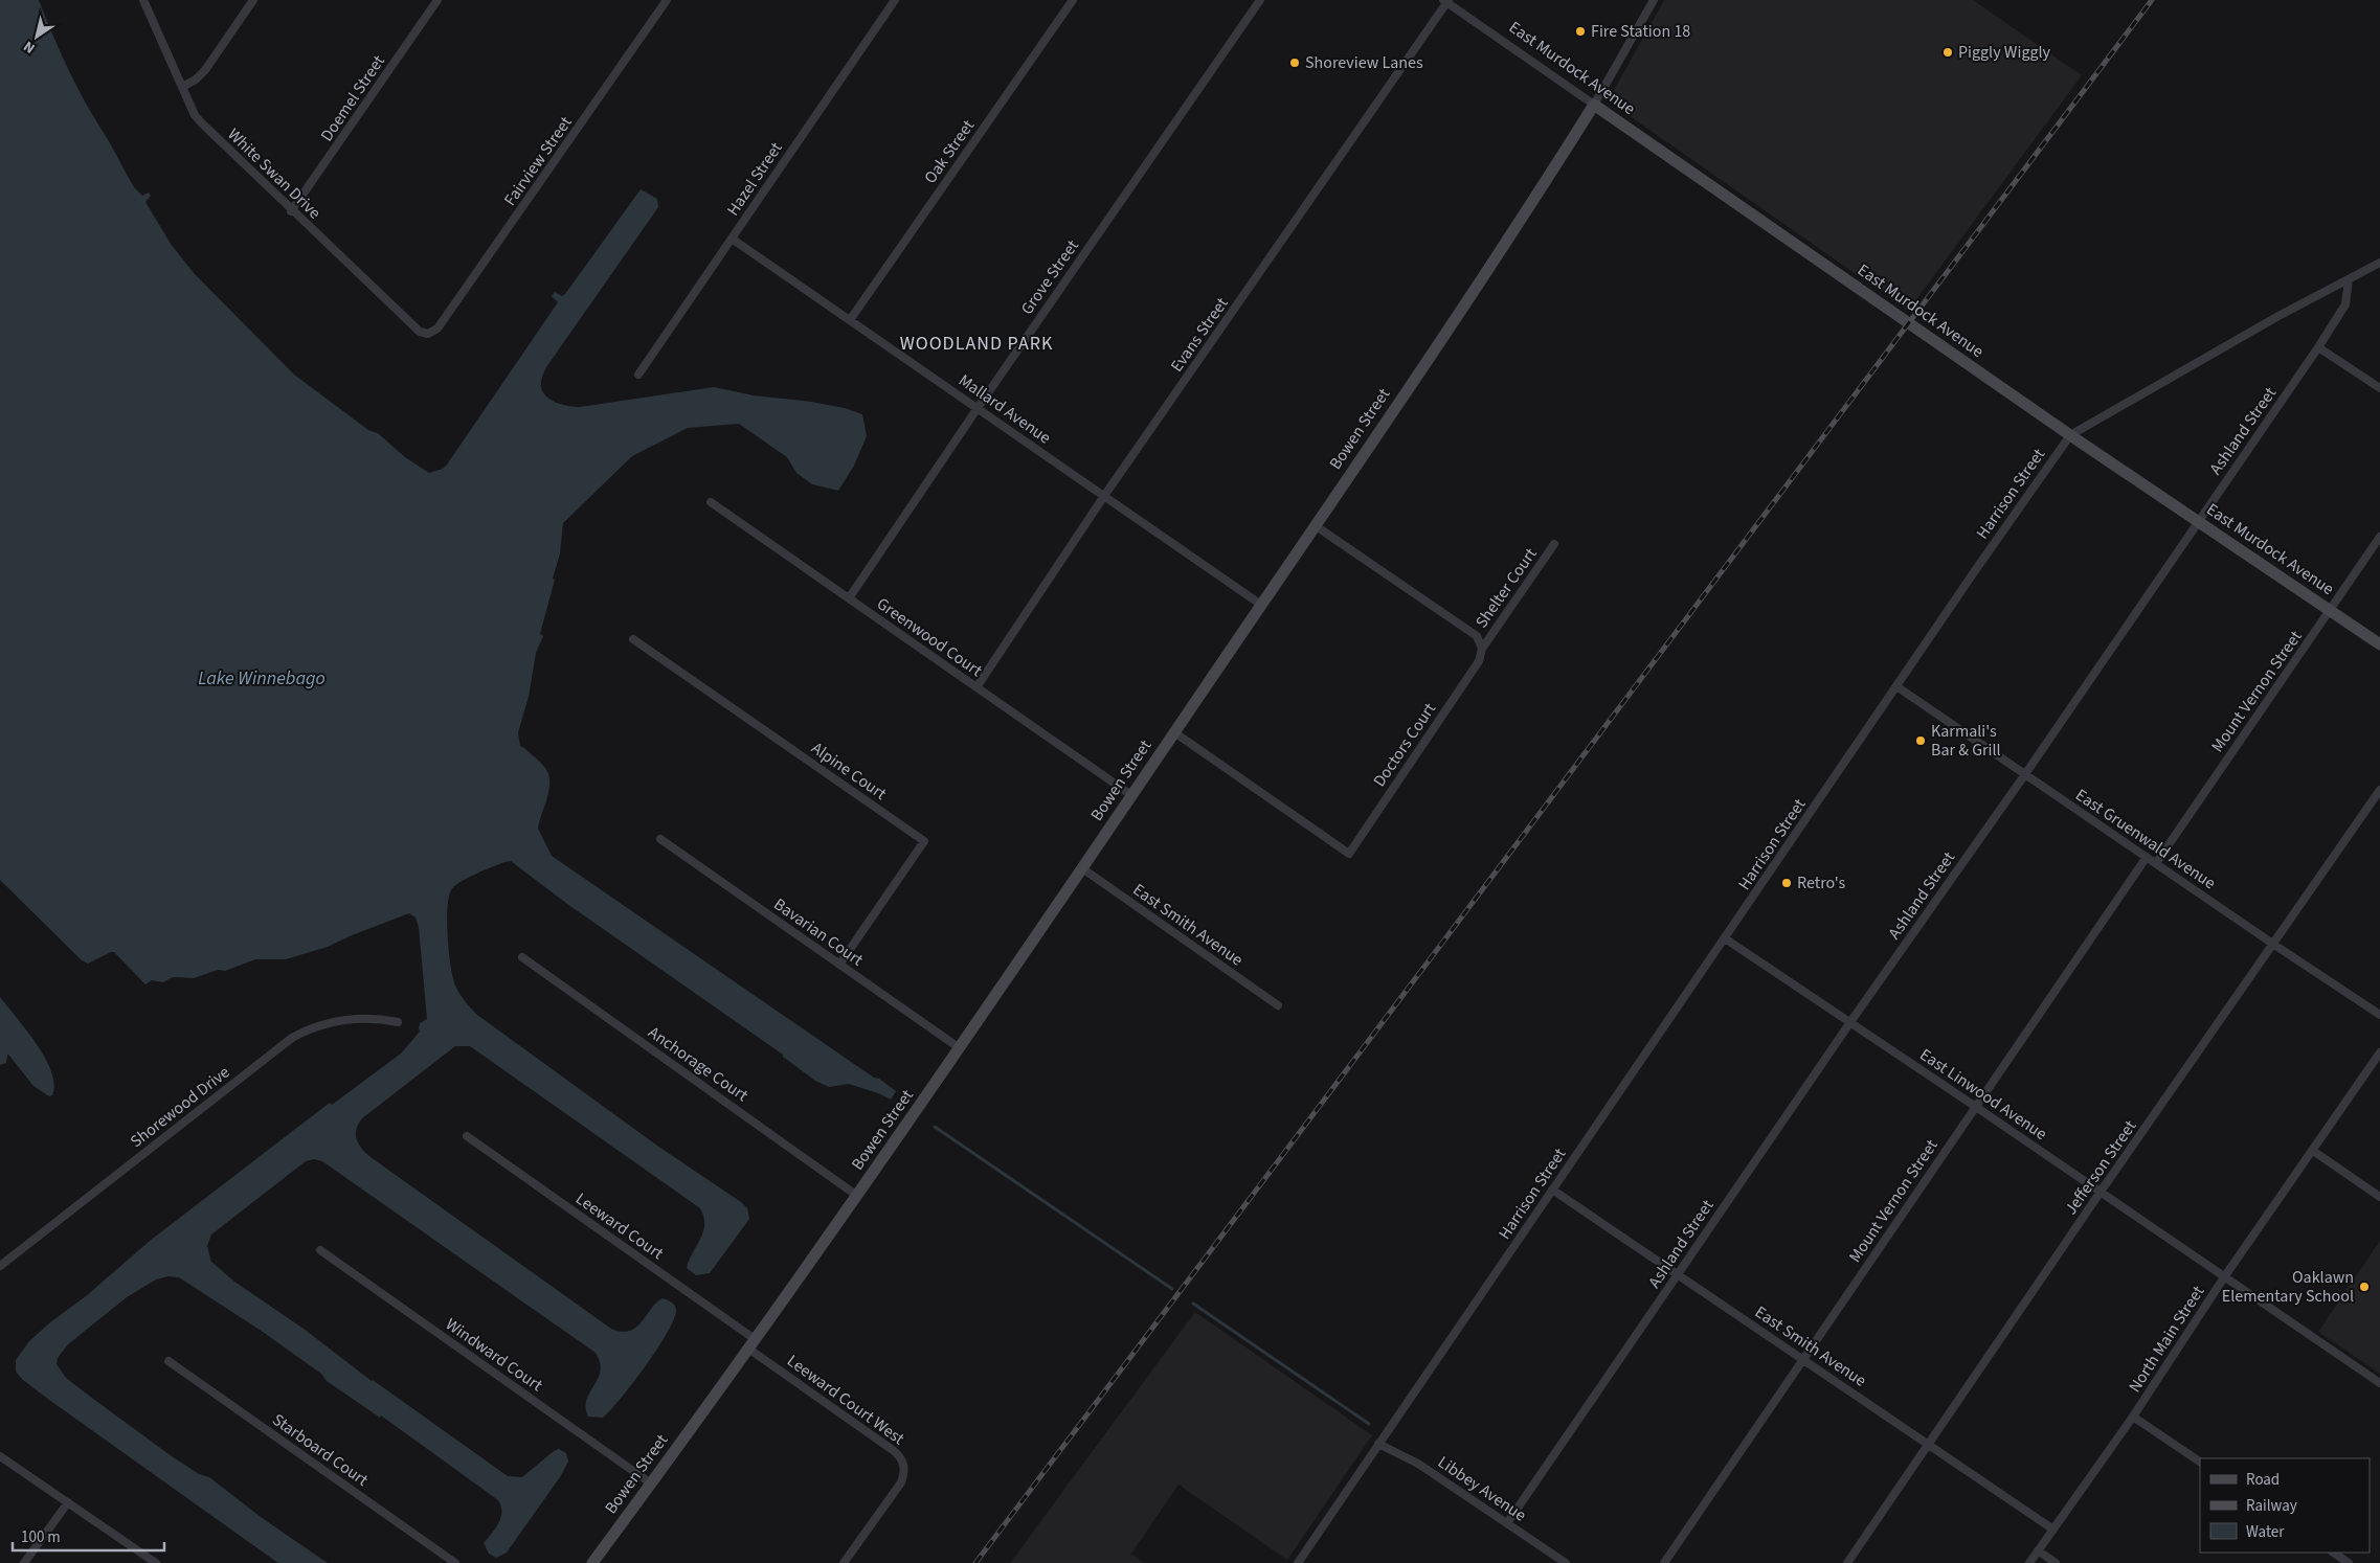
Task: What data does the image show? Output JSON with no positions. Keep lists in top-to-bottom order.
{
  "streets": {
    "main road": ["East Murdock Avenue", "Bowen Street"],
    "street": [
      "Doemel Street",
      "Oak Street",
      "Fairview Street",
      "White Swan Drive",
      "Hazel Street",
      "Grove Street",
      "Evans Street",
      "Mallard Avenue",
      "Ashland Street",
      "Harrison Street",
      "Shelter Court",
      "Greenwood Court",
      "Mount Vernon Street",
      "Doctors Court",
      "Alpine Court",
      "East Gruenwald Avenue",
      "East Smith Avenue",
      "Bavarian Court",
      "Anchorage Court",
      "East Linwood Avenue",
      "Shorewood Drive",
      "Jefferson Street",
      "Leeward Court",
      "North Main Street",
      "Windward Court",
      "Leeward Court West",
      "Starboard Court",
      "Libbey Avenue"
    ]
  },
  "crossings": [
    ["East Murdock Avenue", "Evans Street"],
    ["East Murdock Avenue", "Bowen Street"],
    ["East Murdock Avenue", "Ashland Street"],
    ["East Murdock Avenue", "Harrison Street"],
    ["East Murdock Avenue", "Mount Vernon Street"],
    ["Doemel Street", "White Swan Drive"],
    ["Oak Street", "Mallard Avenue"],
    ["Fairview Street", "White Swan Drive"],
    ["Hazel Street", "Mallard Avenue"],
    ["Grove Street", "Mallard Avenue"],
    ["Grove Street", "Greenwood Court"],
    ["Evans Street", "Mallard Avenue"],
    ["Evans Street", "Greenwood Court"],
    ["Mallard Avenue", "Bowen Street"],
    ["Bowen Street", "Greenwood Court"],
    ["Bowen Street", "Doctors Court"],
    ["Bowen Street", "East Smith Avenue"],
    ["Bowen Street", "Bavarian Court"],
    ["Bowen Street", "Anchorage Court"],
    ["Bowen Street", "Leeward Court"],
    ["Bowen Street", "Windward Court"],
    ["Bowen Street", "Leeward Court West"],
    ["Ashland Street", "Harrison Street"],
    ["Ashland Street", "East Gruenwald Avenue"],
    ["Ashland Street", "East Smith Avenue"],
    ["Ashland Street", "East Linwood Avenue"],
    ["Ashland Street", "Libbey Avenue"],
    ["Harrison Street", "East Gruenwald Avenue"],
    ["Harrison Street", "East Smith Avenue"],
    ["Harrison Street", "East Linwood Avenue"],
    ["Harrison Street", "Libbey Avenue"],
    ["Shelter Court", "Doctors Court"],
    ["Mount Vernon Street", "East Gruenwald Avenue"],
    ["Mount Vernon Street", "East Smith Avenue"],
    ["Mount Vernon Street", "East Linwood Avenue"],
    ["Alpine Court", "Bavarian Court"],
    ["East Gruenwald Avenue", "Jefferson Street"],
    ["East Smith Avenue", "Jefferson Street"],
    ["East Smith Avenue", "North Main Street"],
    ["East Linwood Avenue", "Jefferson Street"],
    ["East Linwood Avenue", "North Main Street"],
    ["Leeward Court", "Leeward Court West"]
  ],
  "districts": ["WOODLAND PARK"],
  "water": ["Lake Winnebago"],
  "places": [
    "Fire Station 18",
    "Piggly Wiggly",
    "Shoreview Lanes",
    "Karmali's Bar & Grill",
    "Retro's",
    "Oaklawn Elementary School"
  ],
  "legend": ["Road", "Railway", "Water"],
  "scale_bar": "100 m",
  "north": "bottom left"
}
